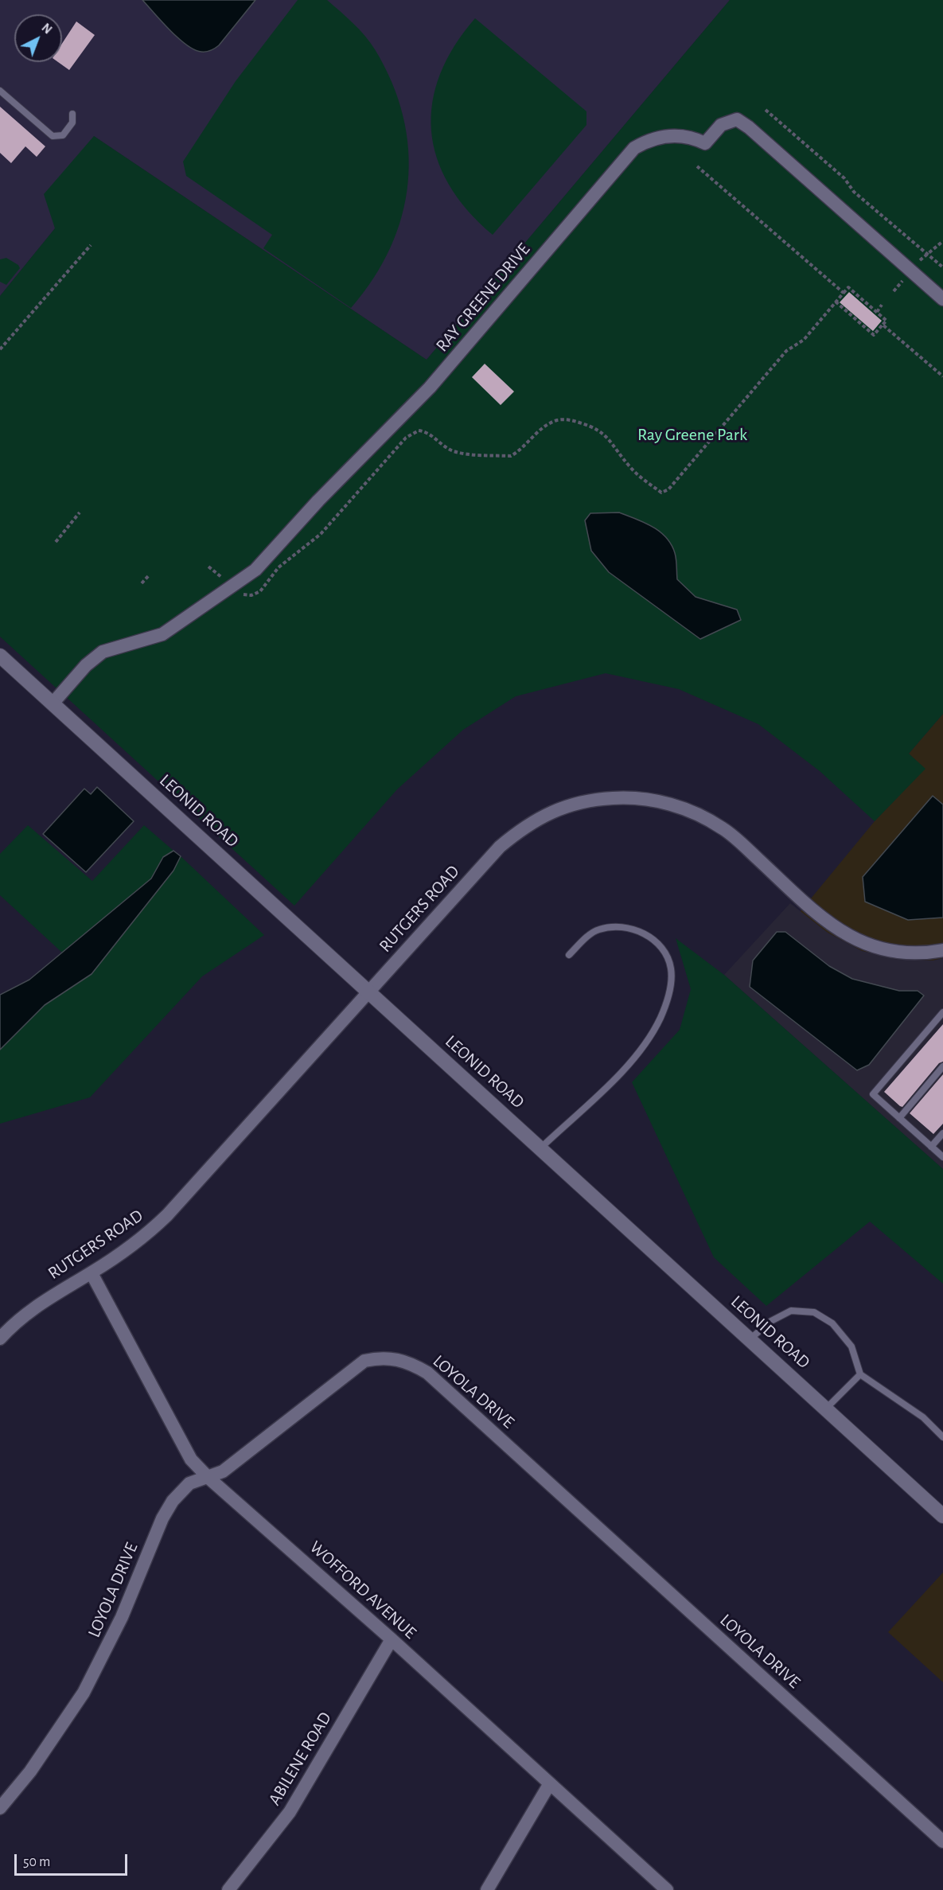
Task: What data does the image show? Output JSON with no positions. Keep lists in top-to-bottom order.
{
  "streets": {
    "street": [
      "RAY GREENE DRIVE",
      "LEONID ROAD",
      "RUTGERS ROAD",
      "LOYOLA DRIVE",
      "WOFFORD AVENUE",
      "ABILENE ROAD"
    ]
  },
  "crossings": [
    ["RAY GREENE DRIVE", "LEONID ROAD"],
    ["LEONID ROAD", "RUTGERS ROAD"],
    ["RUTGERS ROAD", "WOFFORD AVENUE"],
    ["LOYOLA DRIVE", "WOFFORD AVENUE"],
    ["WOFFORD AVENUE", "ABILENE ROAD"]
  ],
  "parks": ["Ray Greene Park"],
  "scale_bar": "50 m",
  "north": "top right"
}
